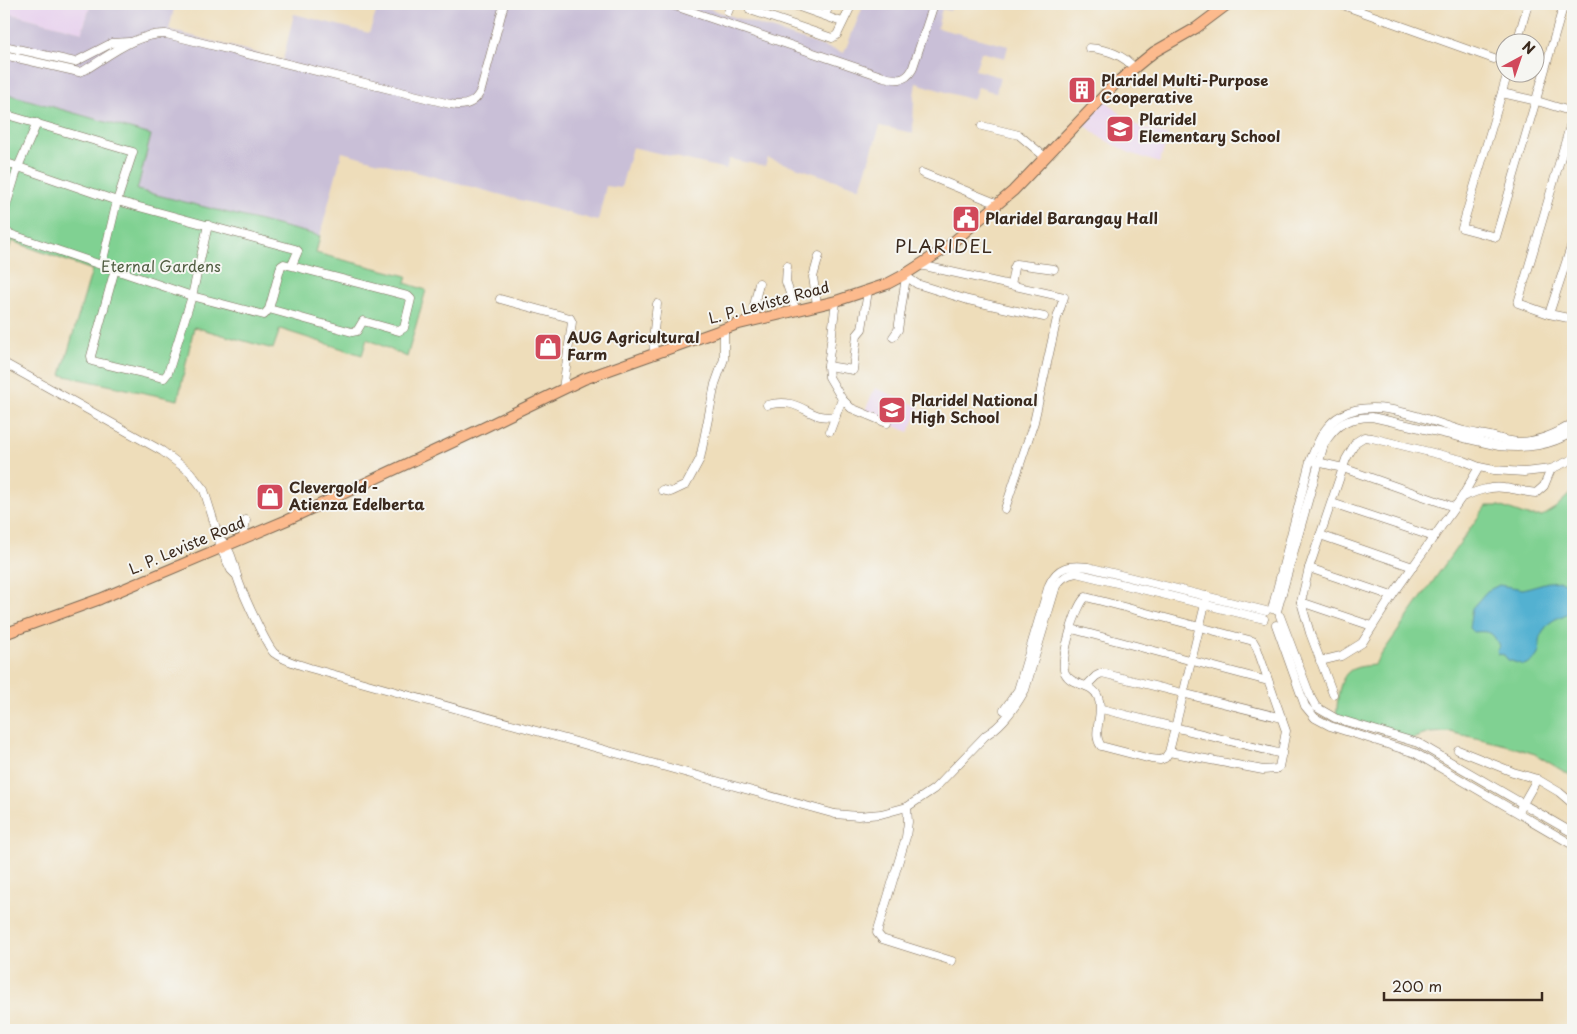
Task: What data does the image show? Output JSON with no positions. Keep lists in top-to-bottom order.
{
  "streets": {
    "main road": ["L. P. Leviste Road"]
  },
  "districts": ["PLARIDEL"],
  "parks": ["Eternal Gardens"],
  "places": {
    "building": ["Plaridel Multi-Purpose Cooperative"],
    "school or university": ["Plaridel Elementary School", "Plaridel National High School"],
    "public building": ["Plaridel Barangay Hall"],
    "shop": ["AUG Agricultural Farm", "Clevergold - Atienza Edelberta"]
  },
  "scale_bar": "200 m",
  "north": "top right"
}
